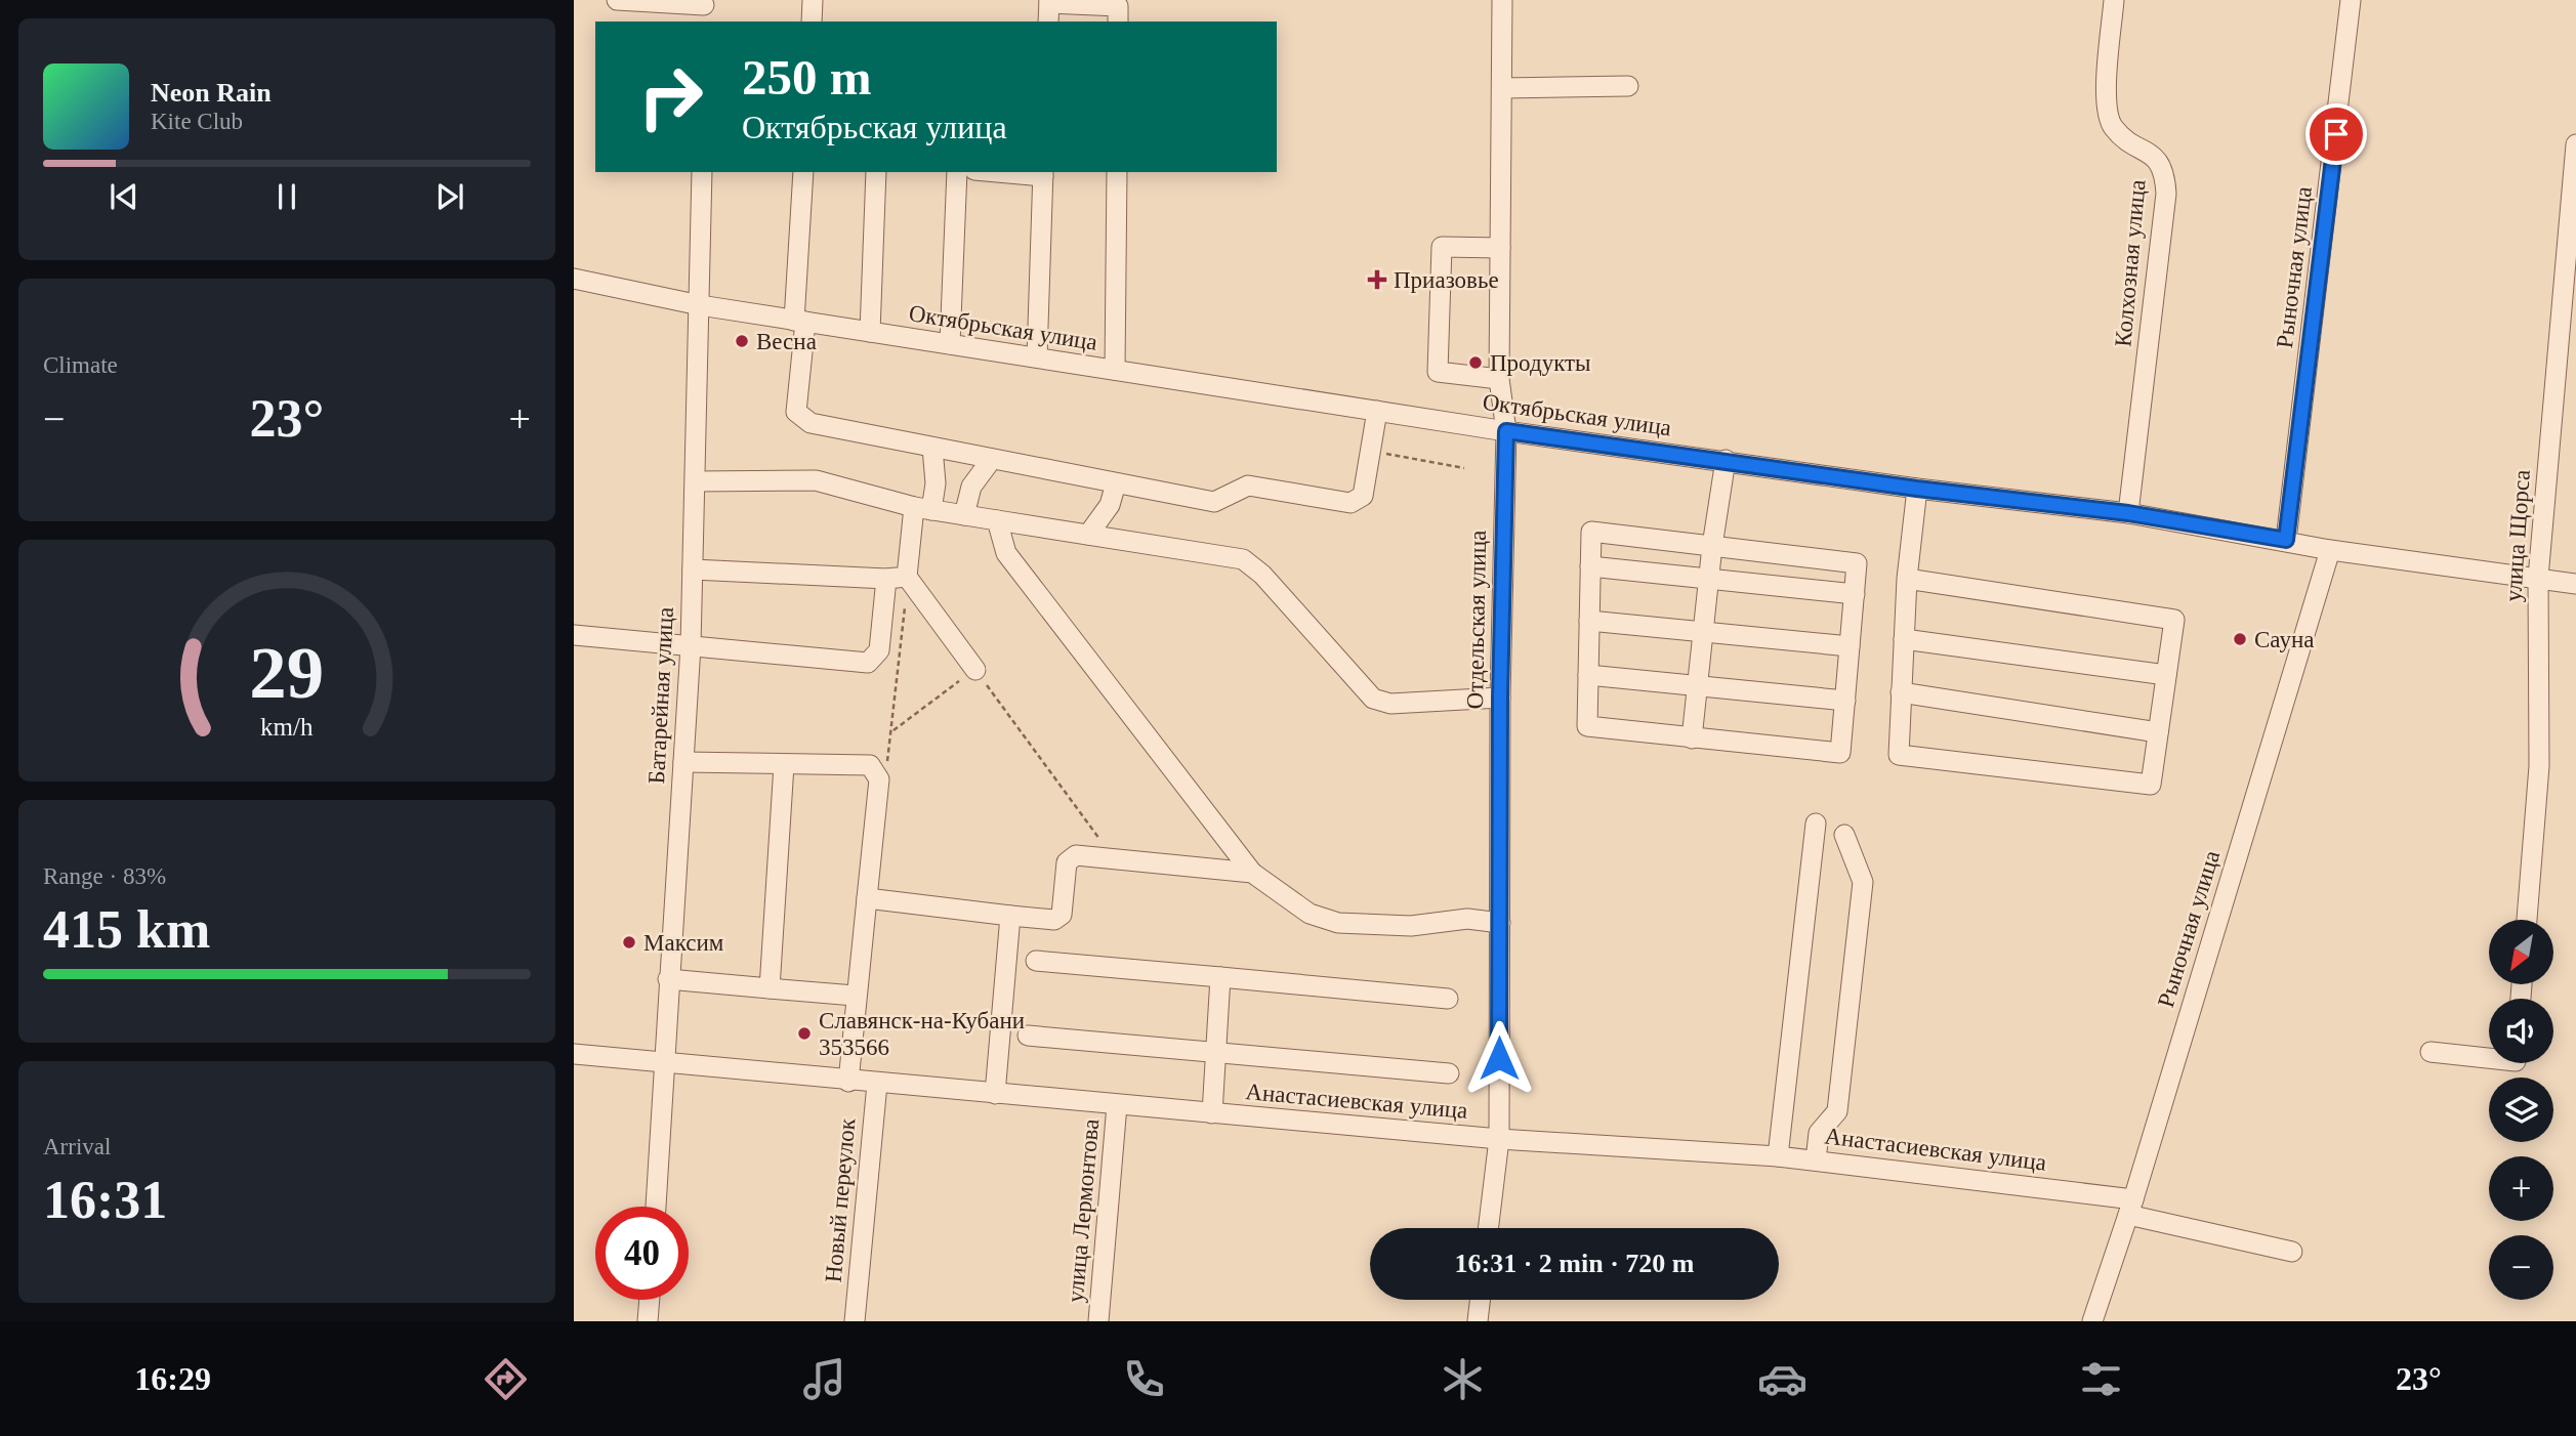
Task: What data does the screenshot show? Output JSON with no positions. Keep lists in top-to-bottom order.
{
  "streets": {
    "street": [
      "Колхозная улица",
      "Рыночная улица",
      "Октябрьская улица",
      "улица Щорса",
      "Отдельская улица",
      "Батарейная улица",
      "Анастасиевская улица",
      "Новый переулок",
      "улица Лермонтова"
    ]
  },
  "crossings": [
    ["Колхозная улица", "Октябрьская улица"],
    ["Рыночная улица", "Октябрьская улица"],
    ["Рыночная улица", "Анастасиевская улица"],
    ["Октябрьская улица", "улица Щорса"],
    ["Октябрьская улица", "Отдельская улица"],
    ["Октябрьская улица", "Батарейная улица"],
    ["Отдельская улица", "Анастасиевская улица"],
    ["Батарейная улица", "Анастасиевская улица"],
    ["Анастасиевская улица", "Новый переулок"],
    ["Анастасиевская улица", "улица Лермонтова"]
  ],
  "places": {
    "health": ["Приазовье"],
    "other": [
      "Весна",
      "Продукты",
      "Сауна",
      "Максим",
      "Славянск-на-Кубани 353566"
    ]
  },
  "north": "bottom left",
  "page": {
    "turn": ["250 m", "Октябрьская улица"],
    "song": ["Neon Rain", "Kite Club"],
    "tile": [
      "Climate",
      ["Range · 83%", "415 km"],
      ["Arrival", "16:31"]
    ],
    "heat": ["−", "23°", "+"],
    "map_buttons": ["+", "−"],
    "limit": "40",
    "trip": "16:31 · 2 min · 720 m",
    "tabs": ["16:29", "23°"],
    "gauge": ["29", "km/h"]
  }
}
